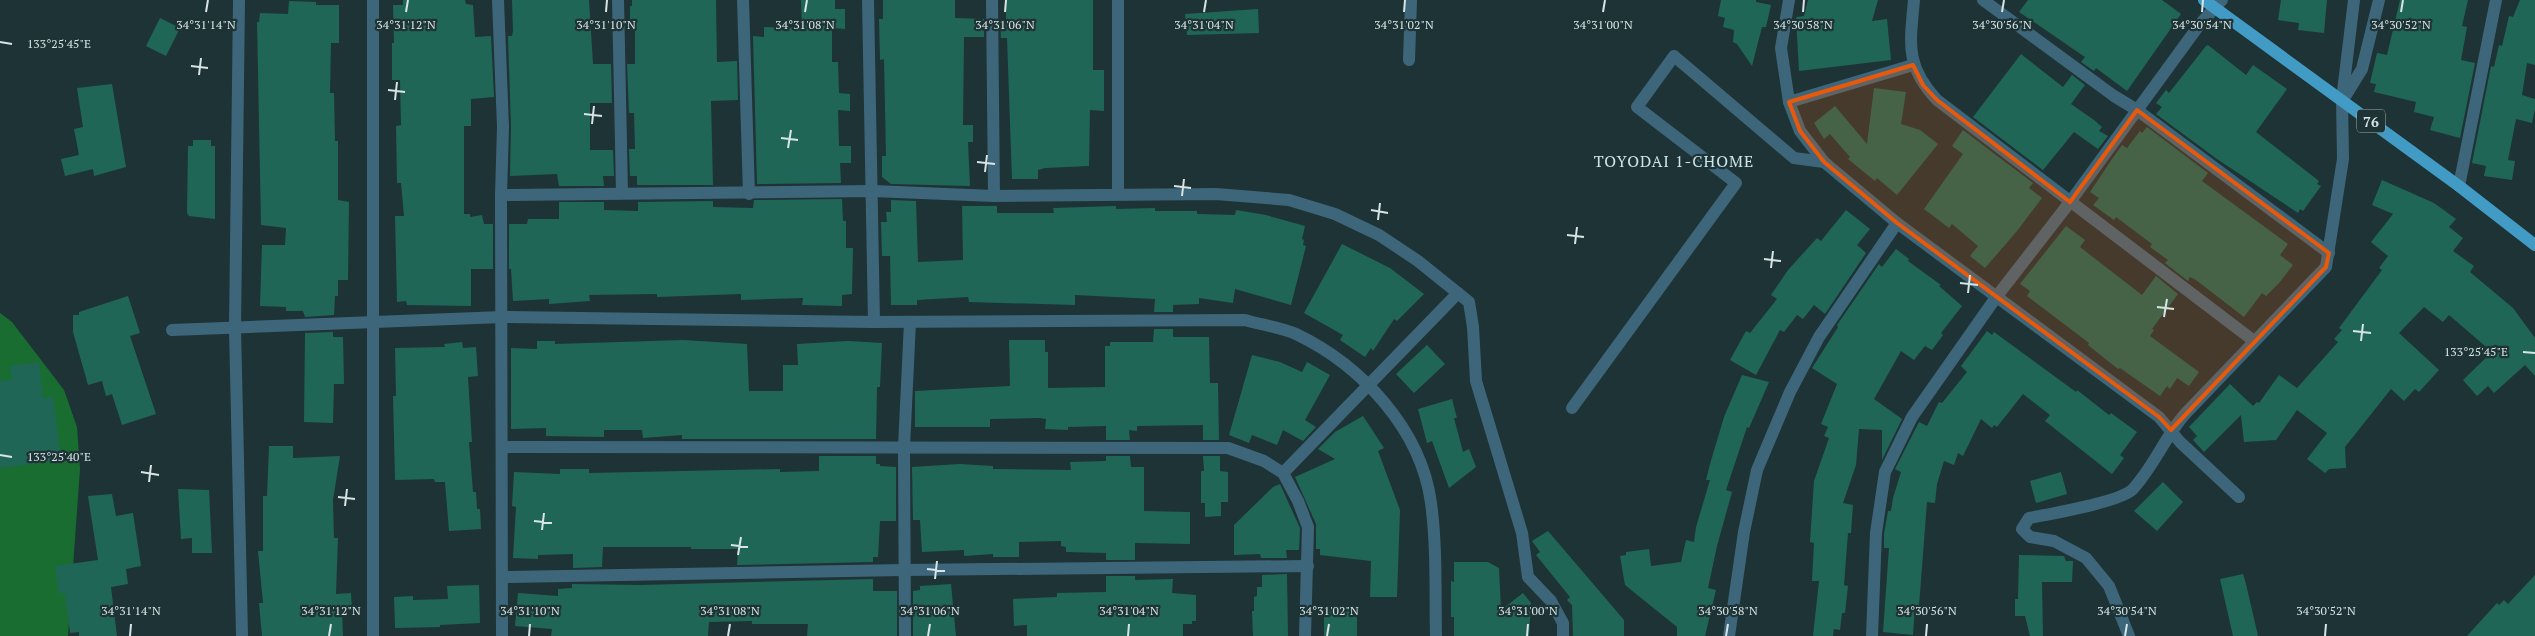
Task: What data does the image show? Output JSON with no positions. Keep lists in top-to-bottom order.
{
  "streets": {
    "main road": ["76"]
  },
  "districts": ["TOYODAI 1-CHOME"],
  "coordinates": [
    "34°31'12\"N",
    "34°31'10\"N",
    "34°31'08\"N",
    "34°31'04\"N",
    "34°31'02\"N",
    "34°30'58\"N",
    "34°30'54\"N",
    "34°31'14\"N",
    "34°31'06\"N",
    "34°31'00\"N",
    "34°30'56\"N",
    "34°30'52\"N",
    "133°25'45\"E",
    "133°25'40\"E"
  ]
}
